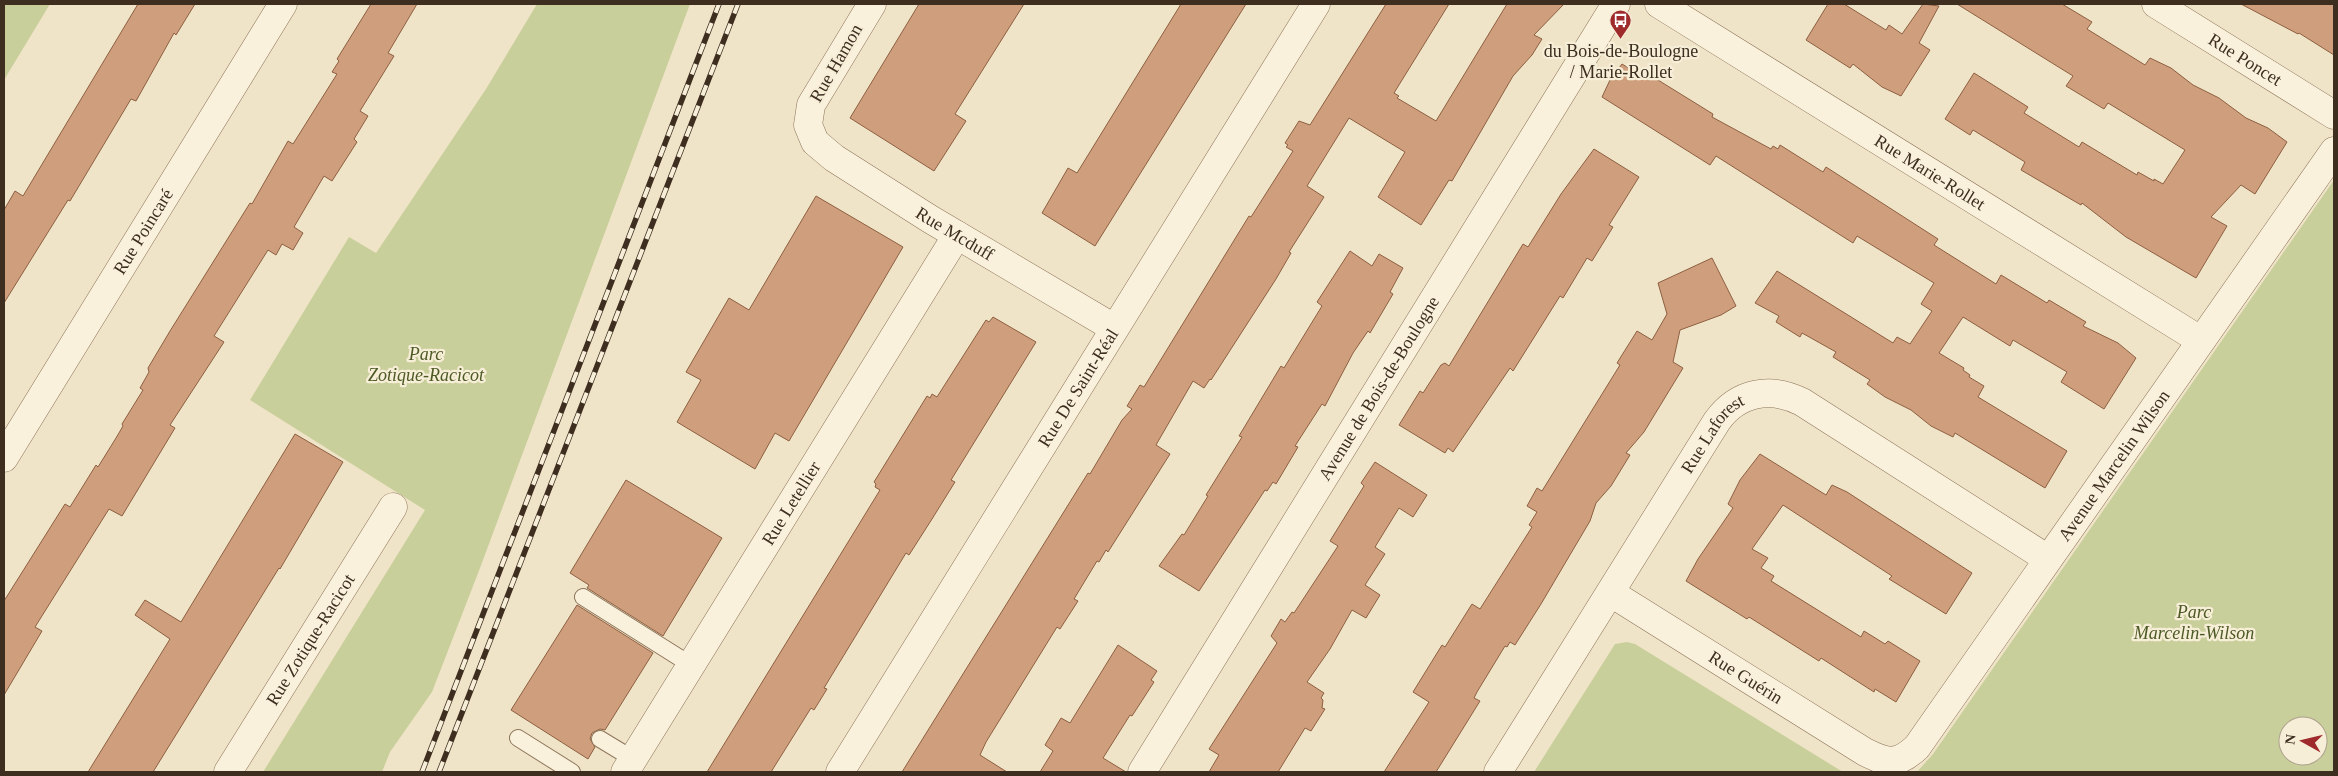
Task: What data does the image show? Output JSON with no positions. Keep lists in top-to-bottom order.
{
  "streets": {
    "street": [
      "Rue Poncet",
      "Rue Hamon",
      "Rue Marie-Rollet",
      "Rue Poincaré",
      "Rue Mcduff",
      "Rue De Saint-Réal",
      "Avenue de Bois-de-Boulogne",
      "Rue Laforest",
      "Avenue Marcelin Wilson",
      "Rue Letellier",
      "Rue Zotique-Racicot",
      "Rue Guérin"
    ]
  },
  "crossings": [
    ["Rue Hamon", "Rue Mcduff"],
    ["Rue Marie-Rollet", "Avenue Marcelin Wilson"],
    ["Rue Mcduff", "Rue De Saint-Réal"],
    ["Rue Mcduff", "Rue Letellier"],
    ["Rue Laforest", "Avenue Marcelin Wilson"],
    ["Rue Laforest", "Rue Guérin"],
    ["Avenue Marcelin Wilson", "Rue Guérin"]
  ],
  "parks": ["Parc Zotique-Racicot", "Parc Marcelin-Wilson"],
  "places": {
    "bus stop": ["du Bois-de-Boulogne / Marie-Rollet"]
  },
  "north": "left"
}
